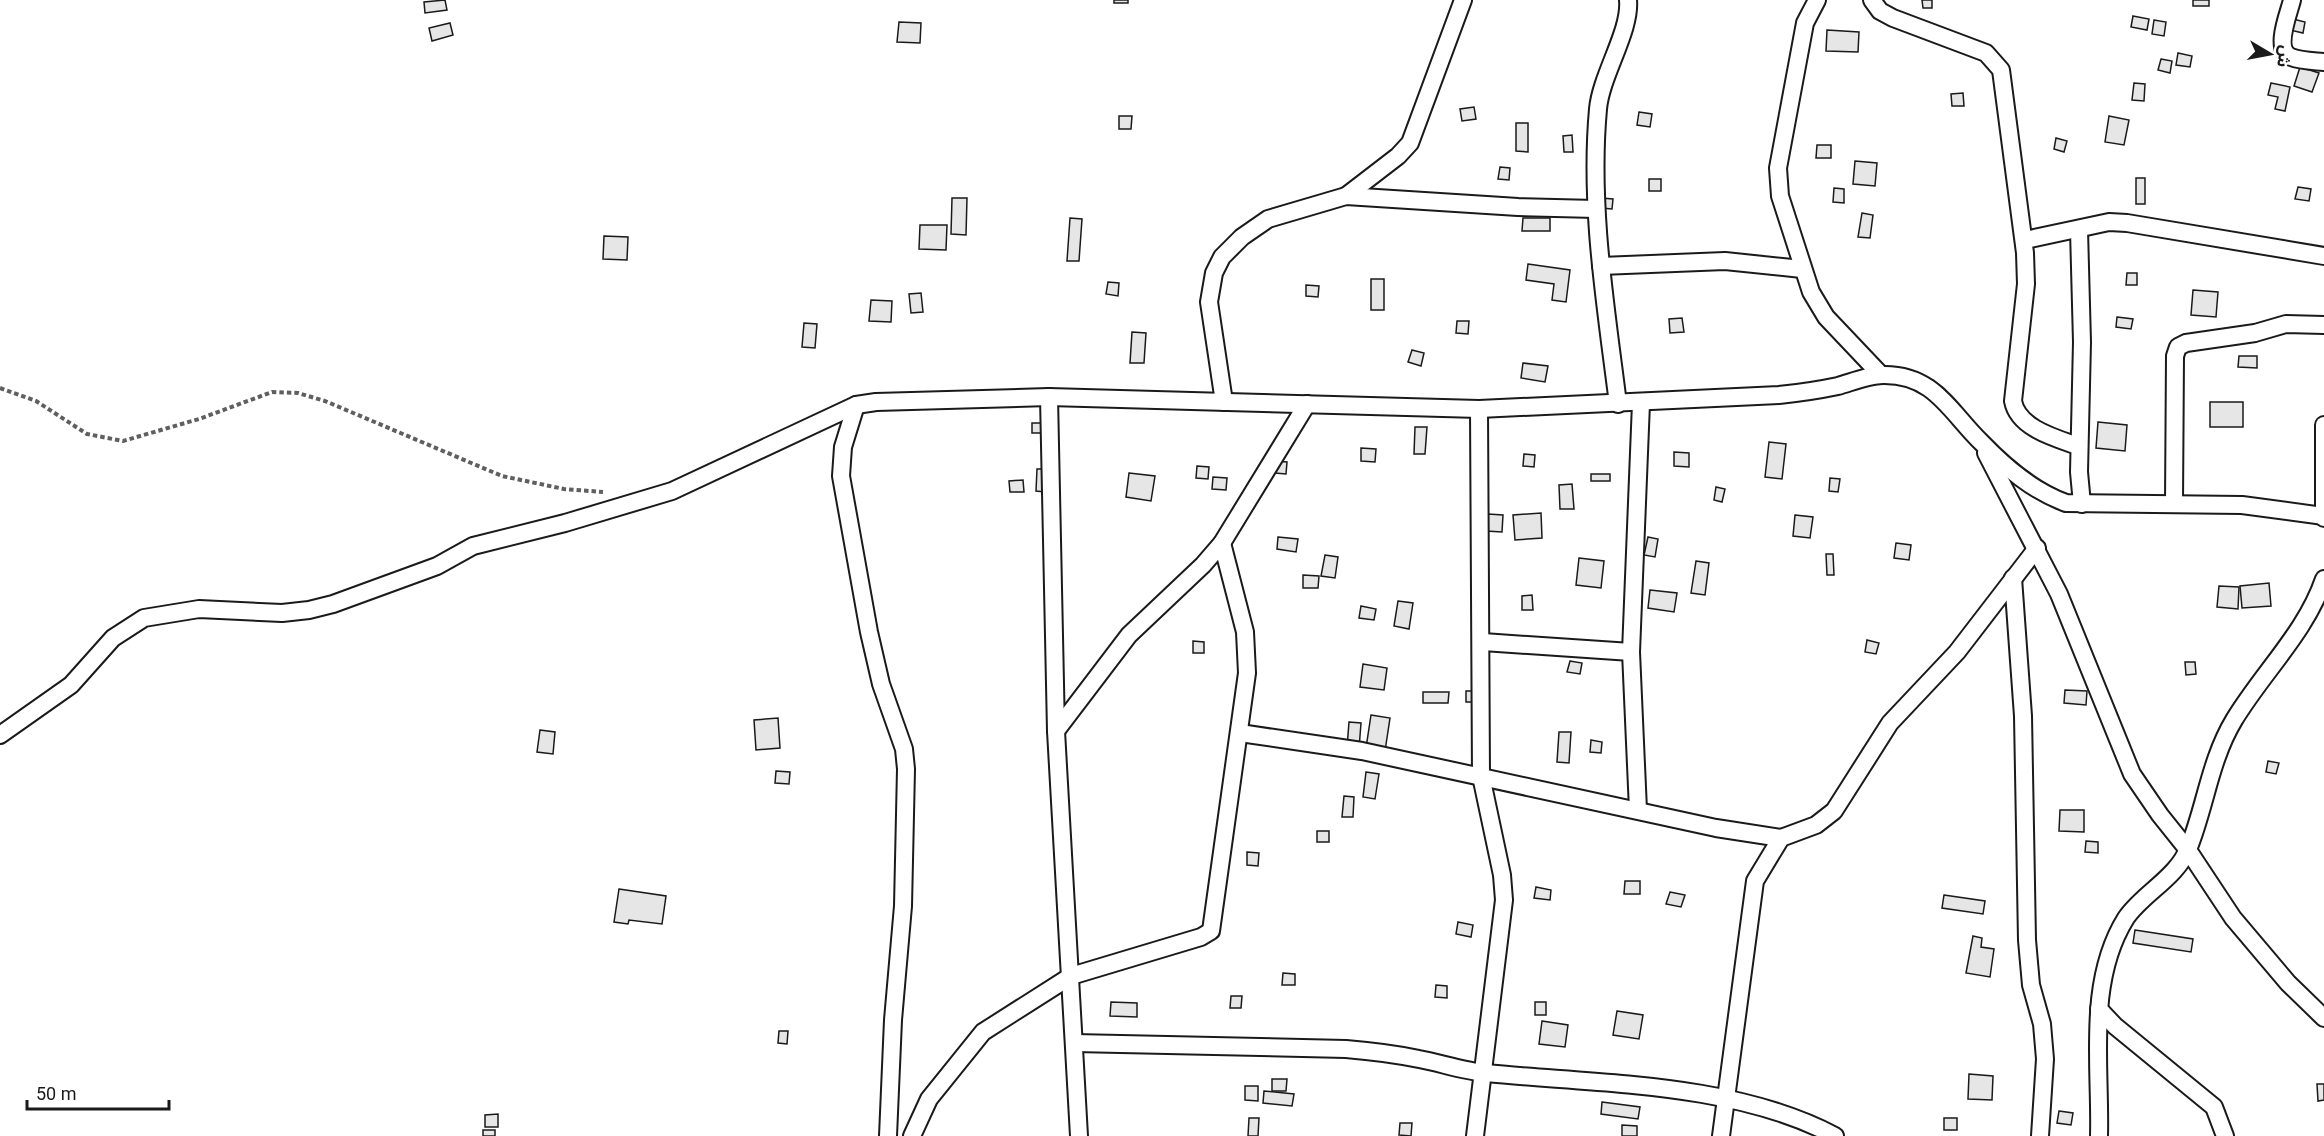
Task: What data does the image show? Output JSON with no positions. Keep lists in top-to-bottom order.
{
  "scale_bar": "50 m",
  "north": "right"
}
